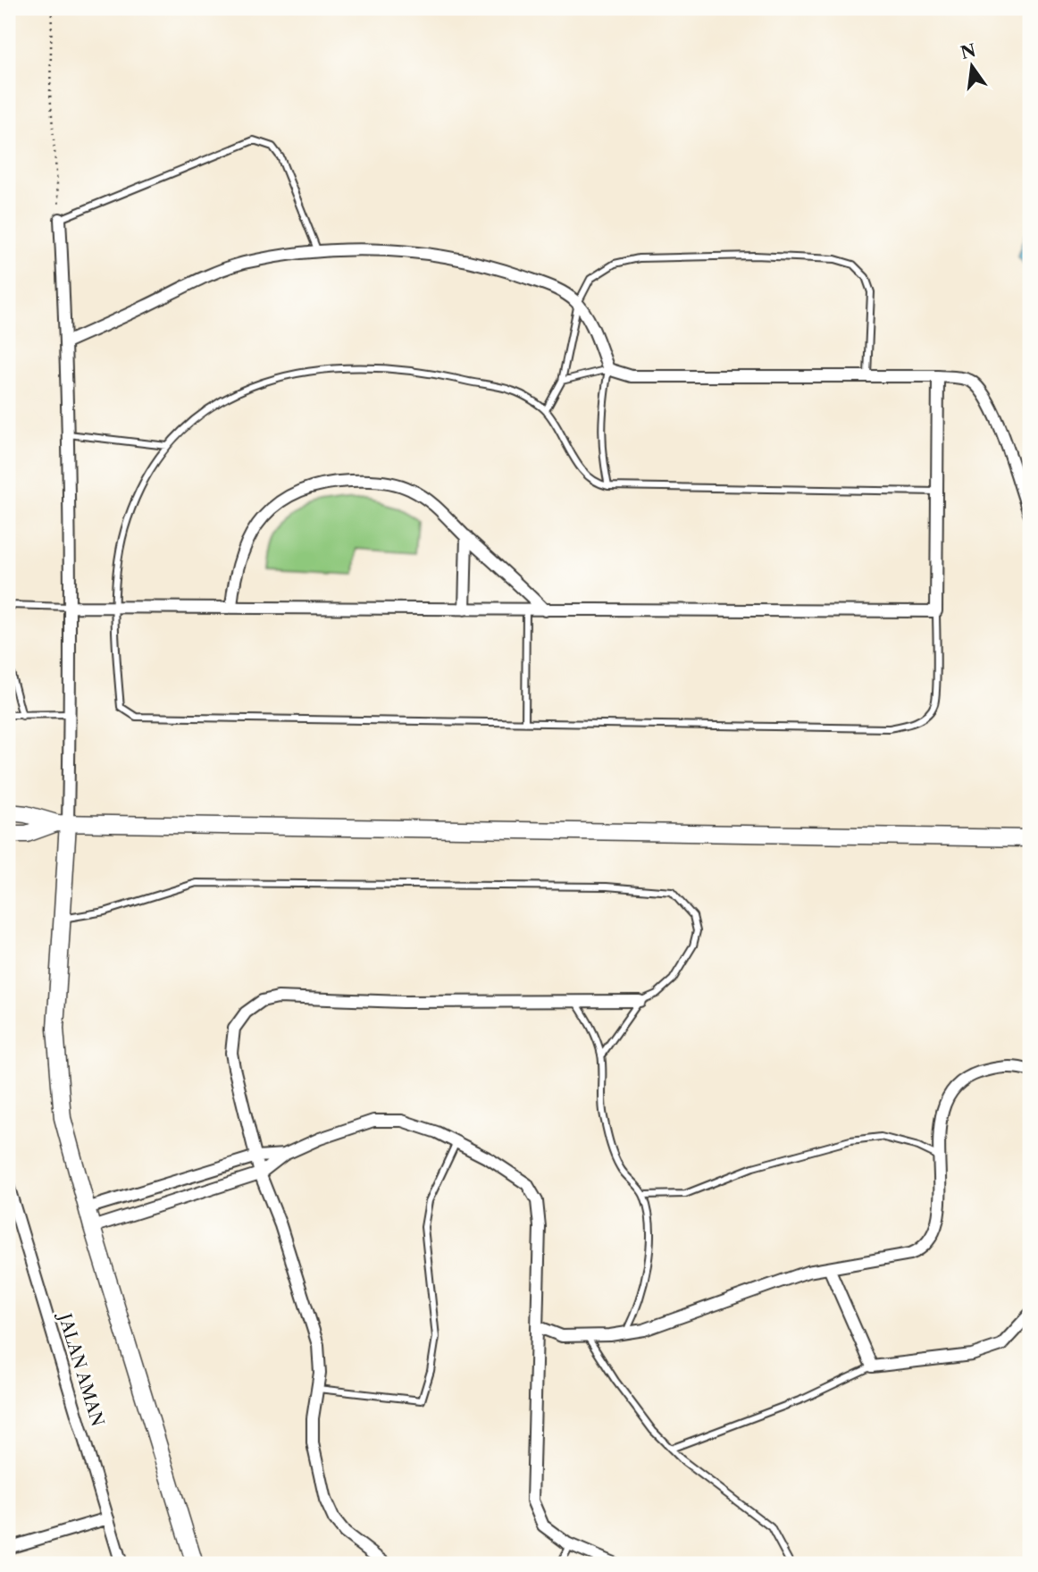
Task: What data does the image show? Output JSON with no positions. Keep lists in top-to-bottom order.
{
  "streets": {
    "street": ["JALAN AMAN"]
  },
  "north": "top"
}
